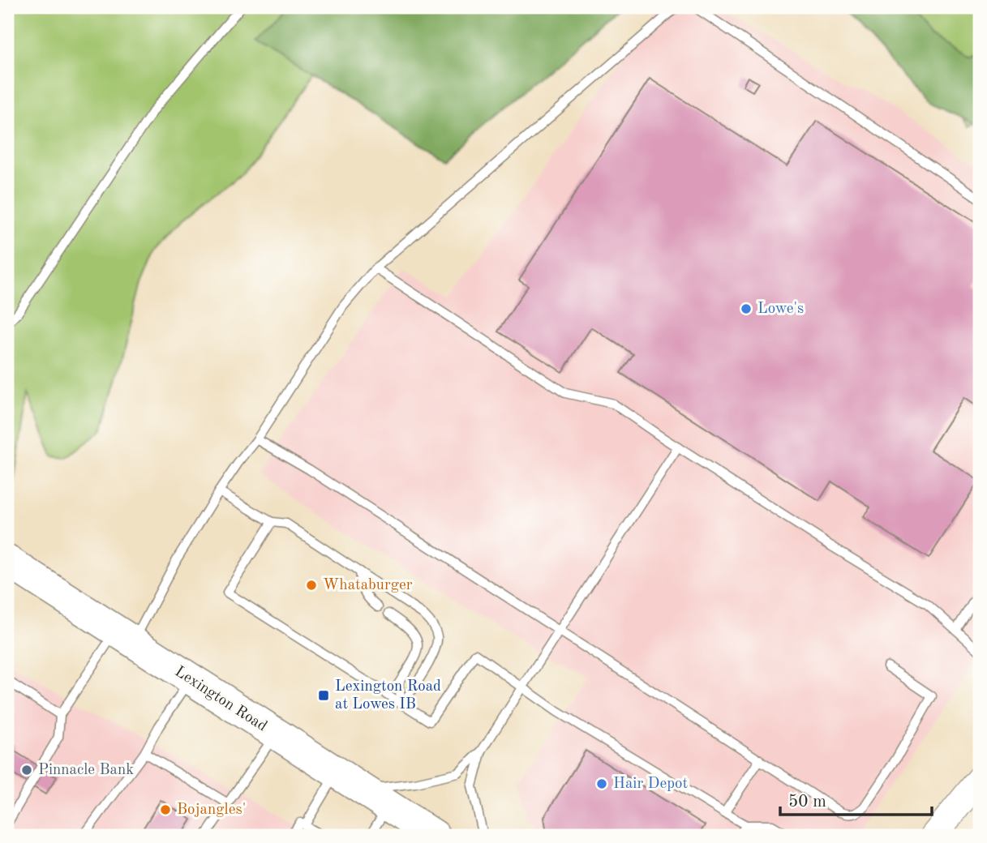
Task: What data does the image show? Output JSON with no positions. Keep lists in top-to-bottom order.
{
  "streets": {
    "highway": ["Lexington Road"]
  },
  "places": {
    "other": [
      "Lowe's",
      "Whataburger",
      "Pinnacle Bank",
      "Hair Depot",
      "Bojangles'"
    ],
    "transit": ["Lexington Road at Lowes IB"]
  },
  "scale_bar": "50 m"
}
